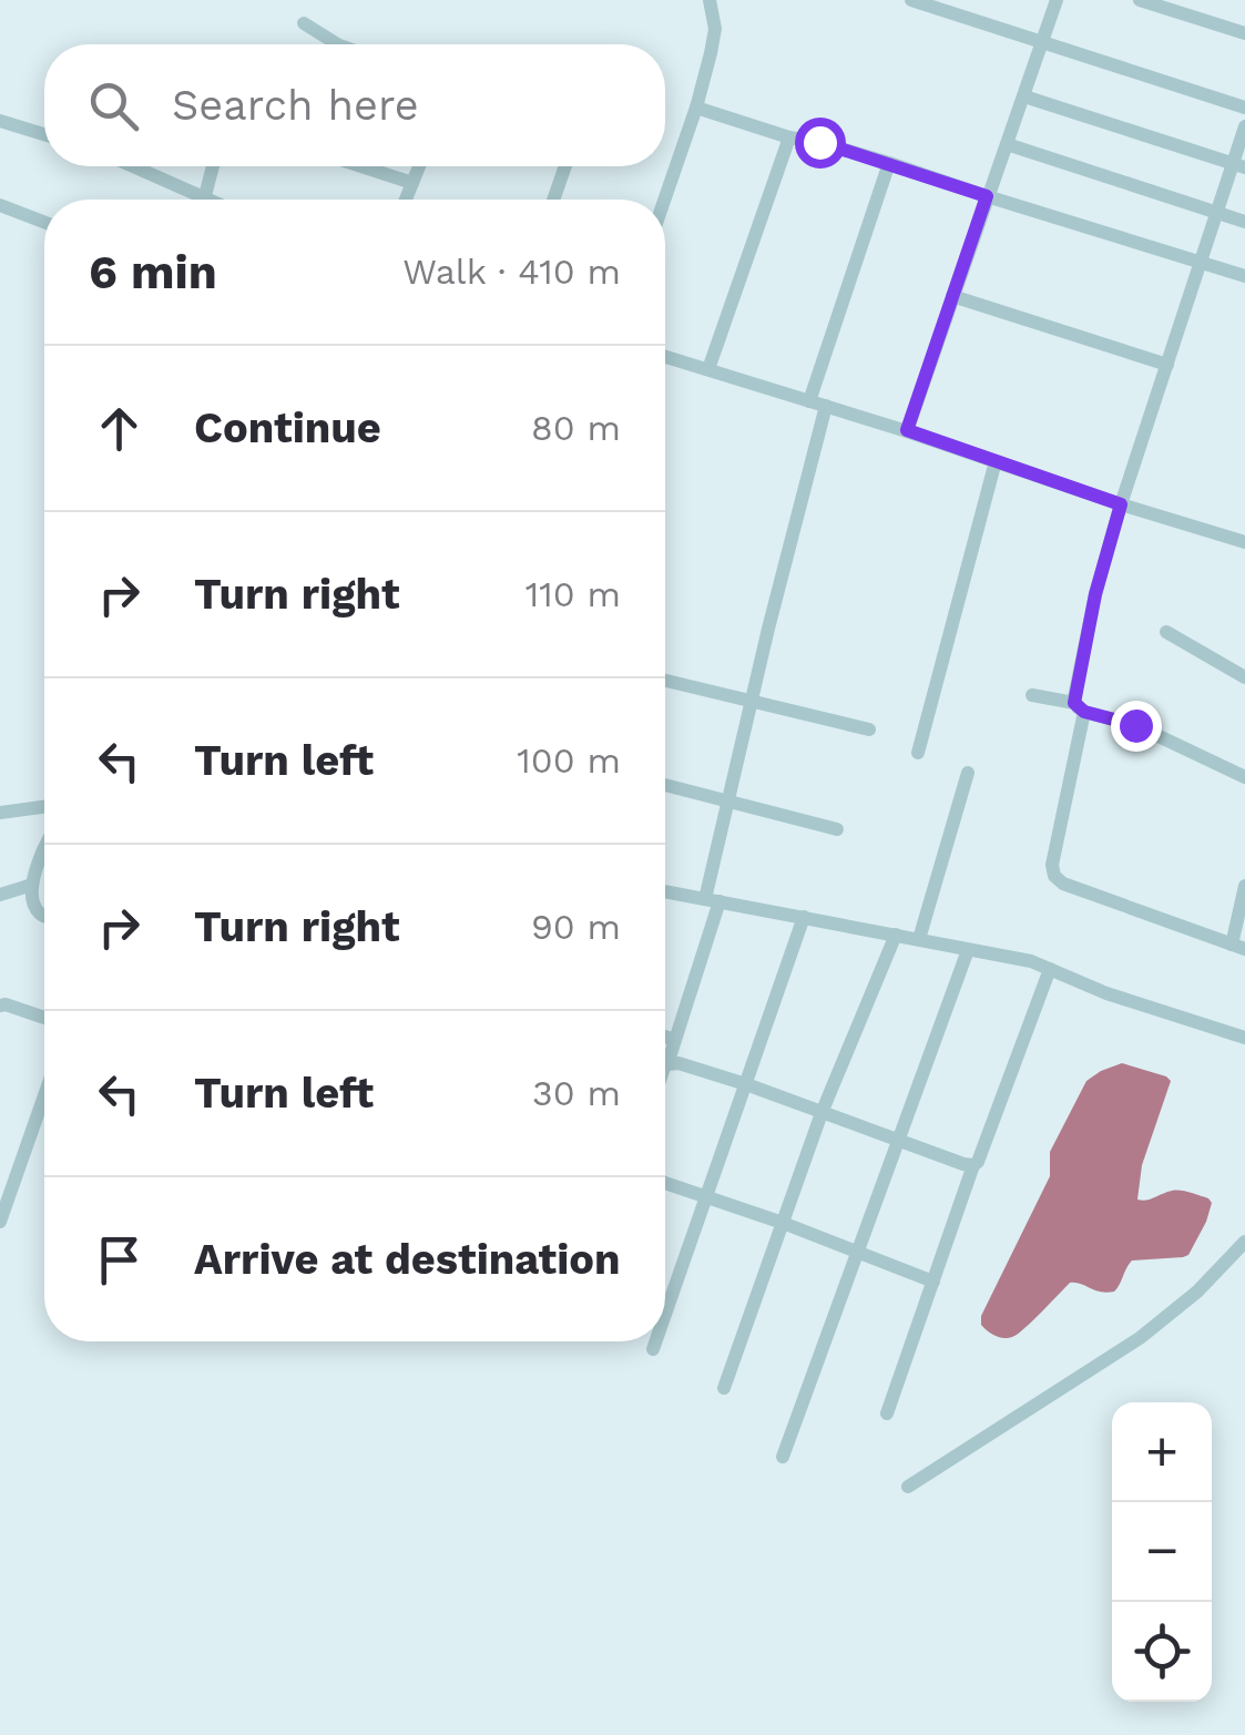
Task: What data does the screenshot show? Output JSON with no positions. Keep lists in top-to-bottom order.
{
  "page": {
    "search": "Search here",
    "heading": ["6 min", "Walk · 410 m"],
    "list": [
      ["Continue", "80 m"],
      ["Turn right", "110 m"],
      ["Turn left", "100 m"],
      ["Turn right", "90 m"],
      ["Turn left", "30 m"],
      "Arrive at destination"
    ],
    "map_buttons": ["+", "−"]
  }
}
